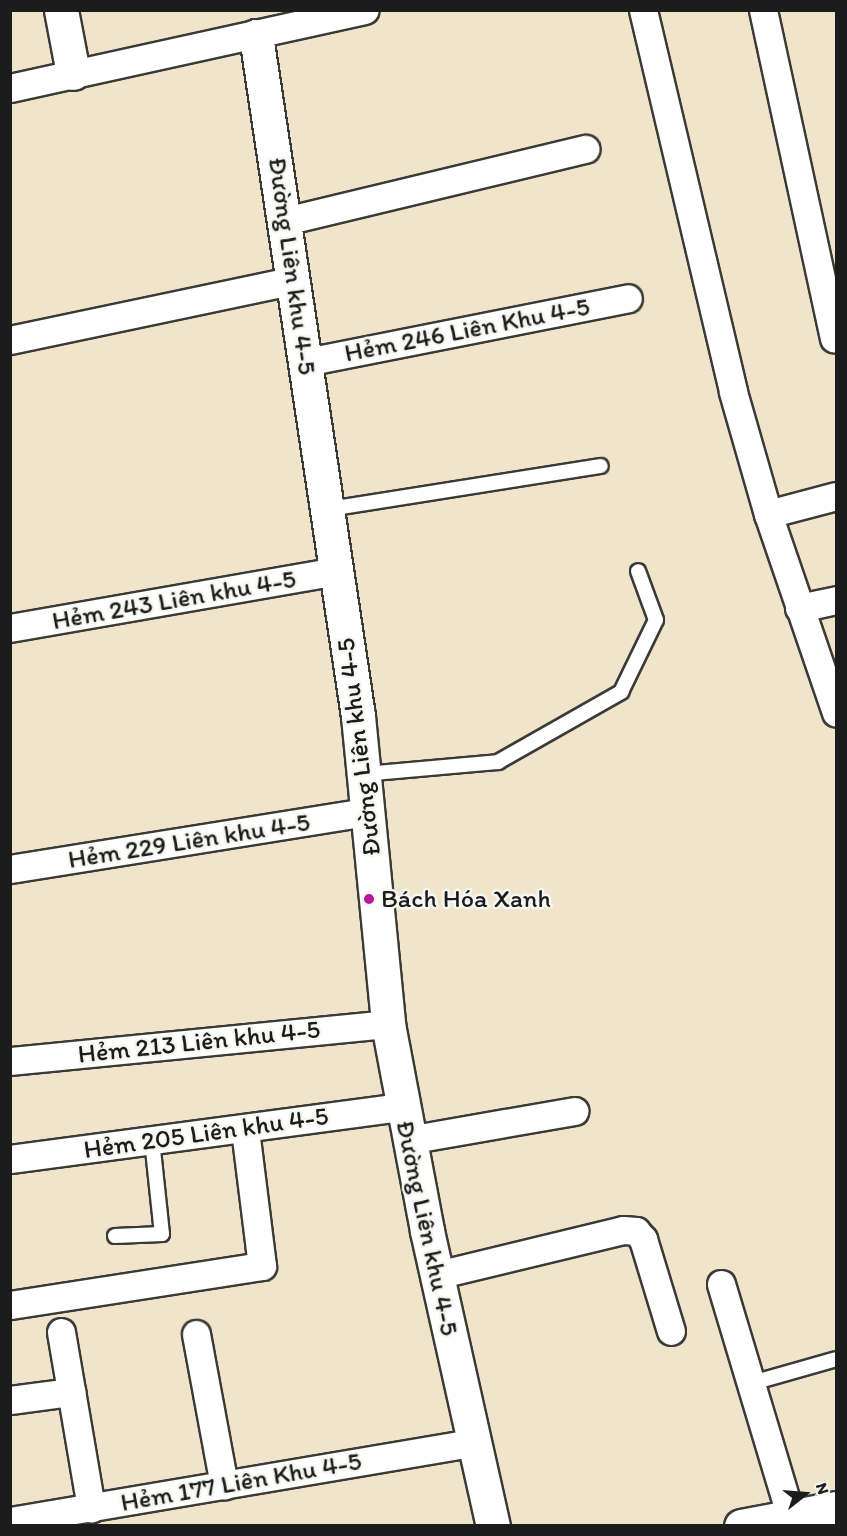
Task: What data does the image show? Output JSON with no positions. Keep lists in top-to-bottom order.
{
  "streets": {
    "street": [
      "Đường Liên khu 4-5",
      "Hẻm 246 Liên Khu 4-5",
      "Hẻm 243 Liên khu 4-5",
      "Hẻm 229 Liên khu 4-5",
      "Hẻm 213 Liên khu 4-5",
      "Hẻm 205 Liên khu 4-5",
      "Hẻm 177 Liên Khu 4-5"
    ]
  },
  "crossings": [
    ["Đường Liên khu 4-5", "Hẻm 246 Liên Khu 4-5"],
    ["Đường Liên khu 4-5", "Hẻm 243 Liên khu 4-5"],
    ["Đường Liên khu 4-5", "Hẻm 229 Liên khu 4-5"],
    ["Đường Liên khu 4-5", "Hẻm 213 Liên khu 4-5"],
    ["Đường Liên khu 4-5", "Hẻm 205 Liên khu 4-5"],
    ["Đường Liên khu 4-5", "Hẻm 177 Liên Khu 4-5"]
  ],
  "places": ["Bách Hóa Xanh"],
  "north": "right"
}
